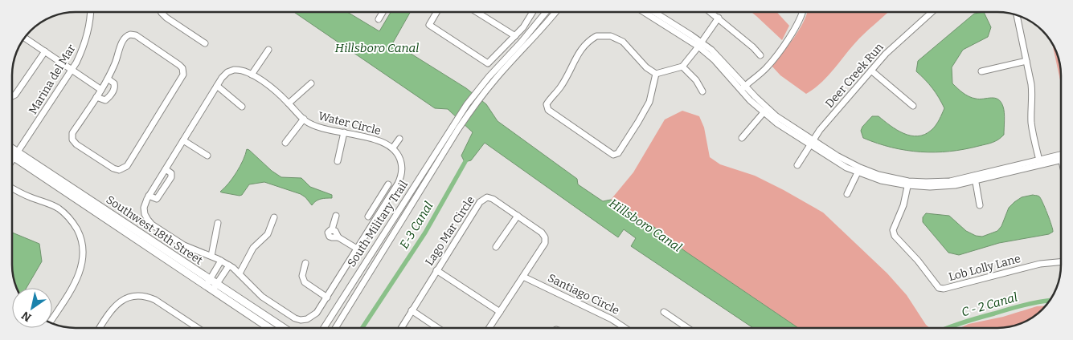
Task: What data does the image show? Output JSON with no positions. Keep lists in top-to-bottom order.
{
  "streets": {
    "main road": ["Southwest 18th Street"],
    "street": [
      "Deer Creek Run",
      "Marina del Mar",
      "Water Circle",
      "South Military Trail",
      "Lago Mar Circle",
      "Lob Lolly Lane",
      "Santiago Circle"
    ]
  },
  "crossings": [
    ["Marina del Mar", "Southwest 18th Street"],
    ["Lago Mar Circle", "Santiago Circle"]
  ],
  "water": ["Hillsboro Canal", "E-3 Canal", "C - 2 Canal"],
  "north": "bottom left"
}
